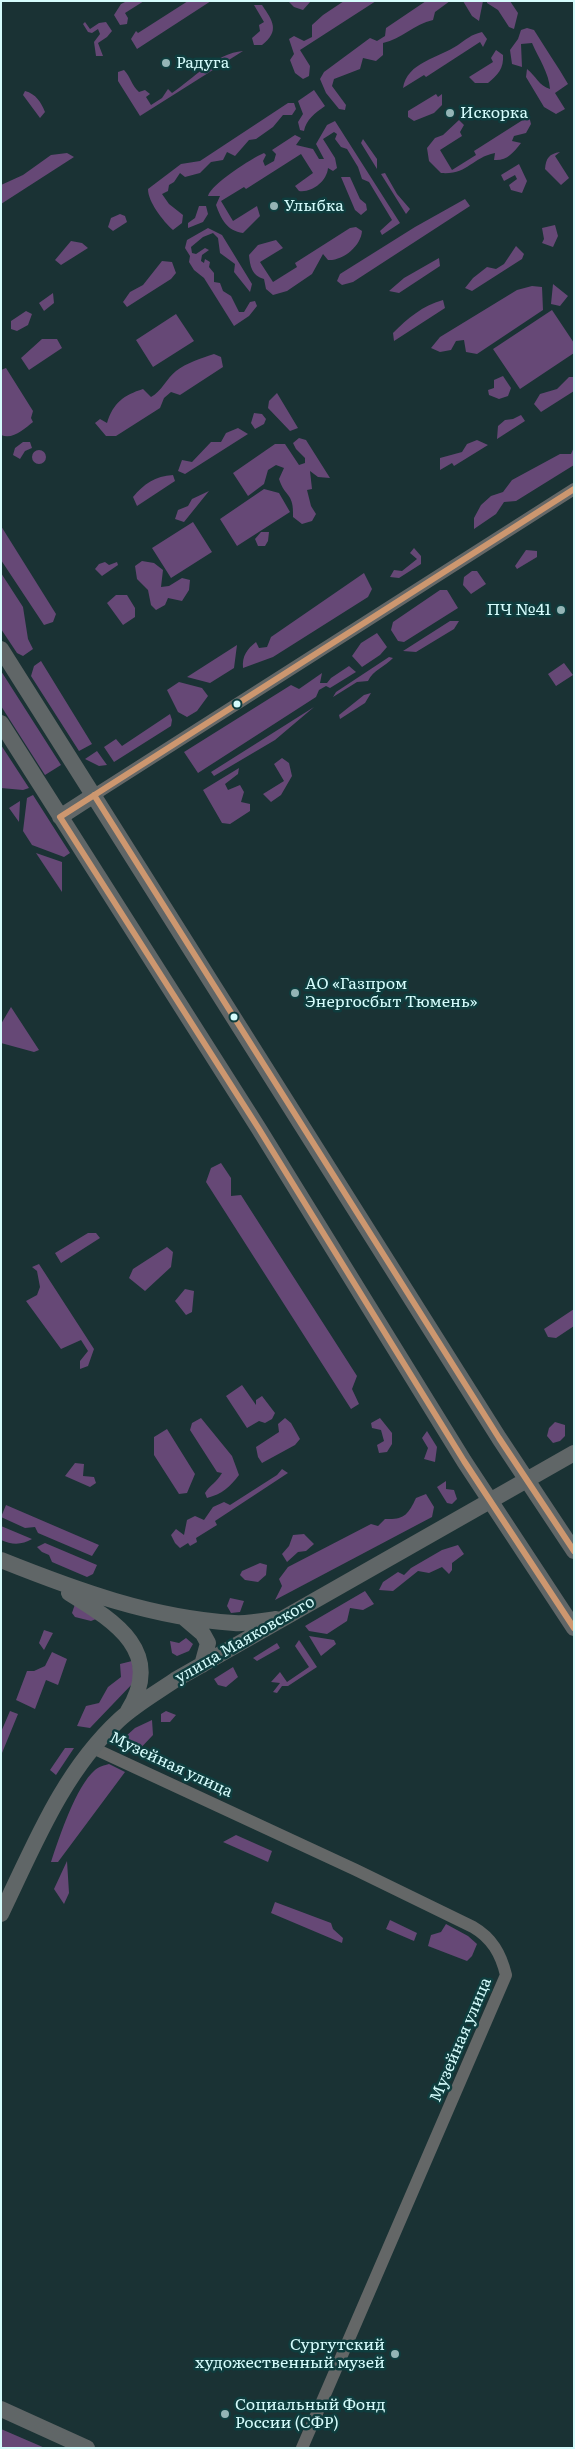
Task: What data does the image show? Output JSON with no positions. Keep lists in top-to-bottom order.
{
  "streets": {
    "main road": ["улица Маяковского"],
    "street": ["Музейная улица"]
  },
  "crossings": [
    ["улица Маяковского", "Музейная улица"]
  ],
  "places": [
    "Радуга",
    "Искорка",
    "Улыбка",
    "ПЧ №41",
    "АО «Газпром Энергосбыт Тюмень»",
    "Сургутский художественный музей",
    "Социальный Фонд России (СФР)"
  ]
}
